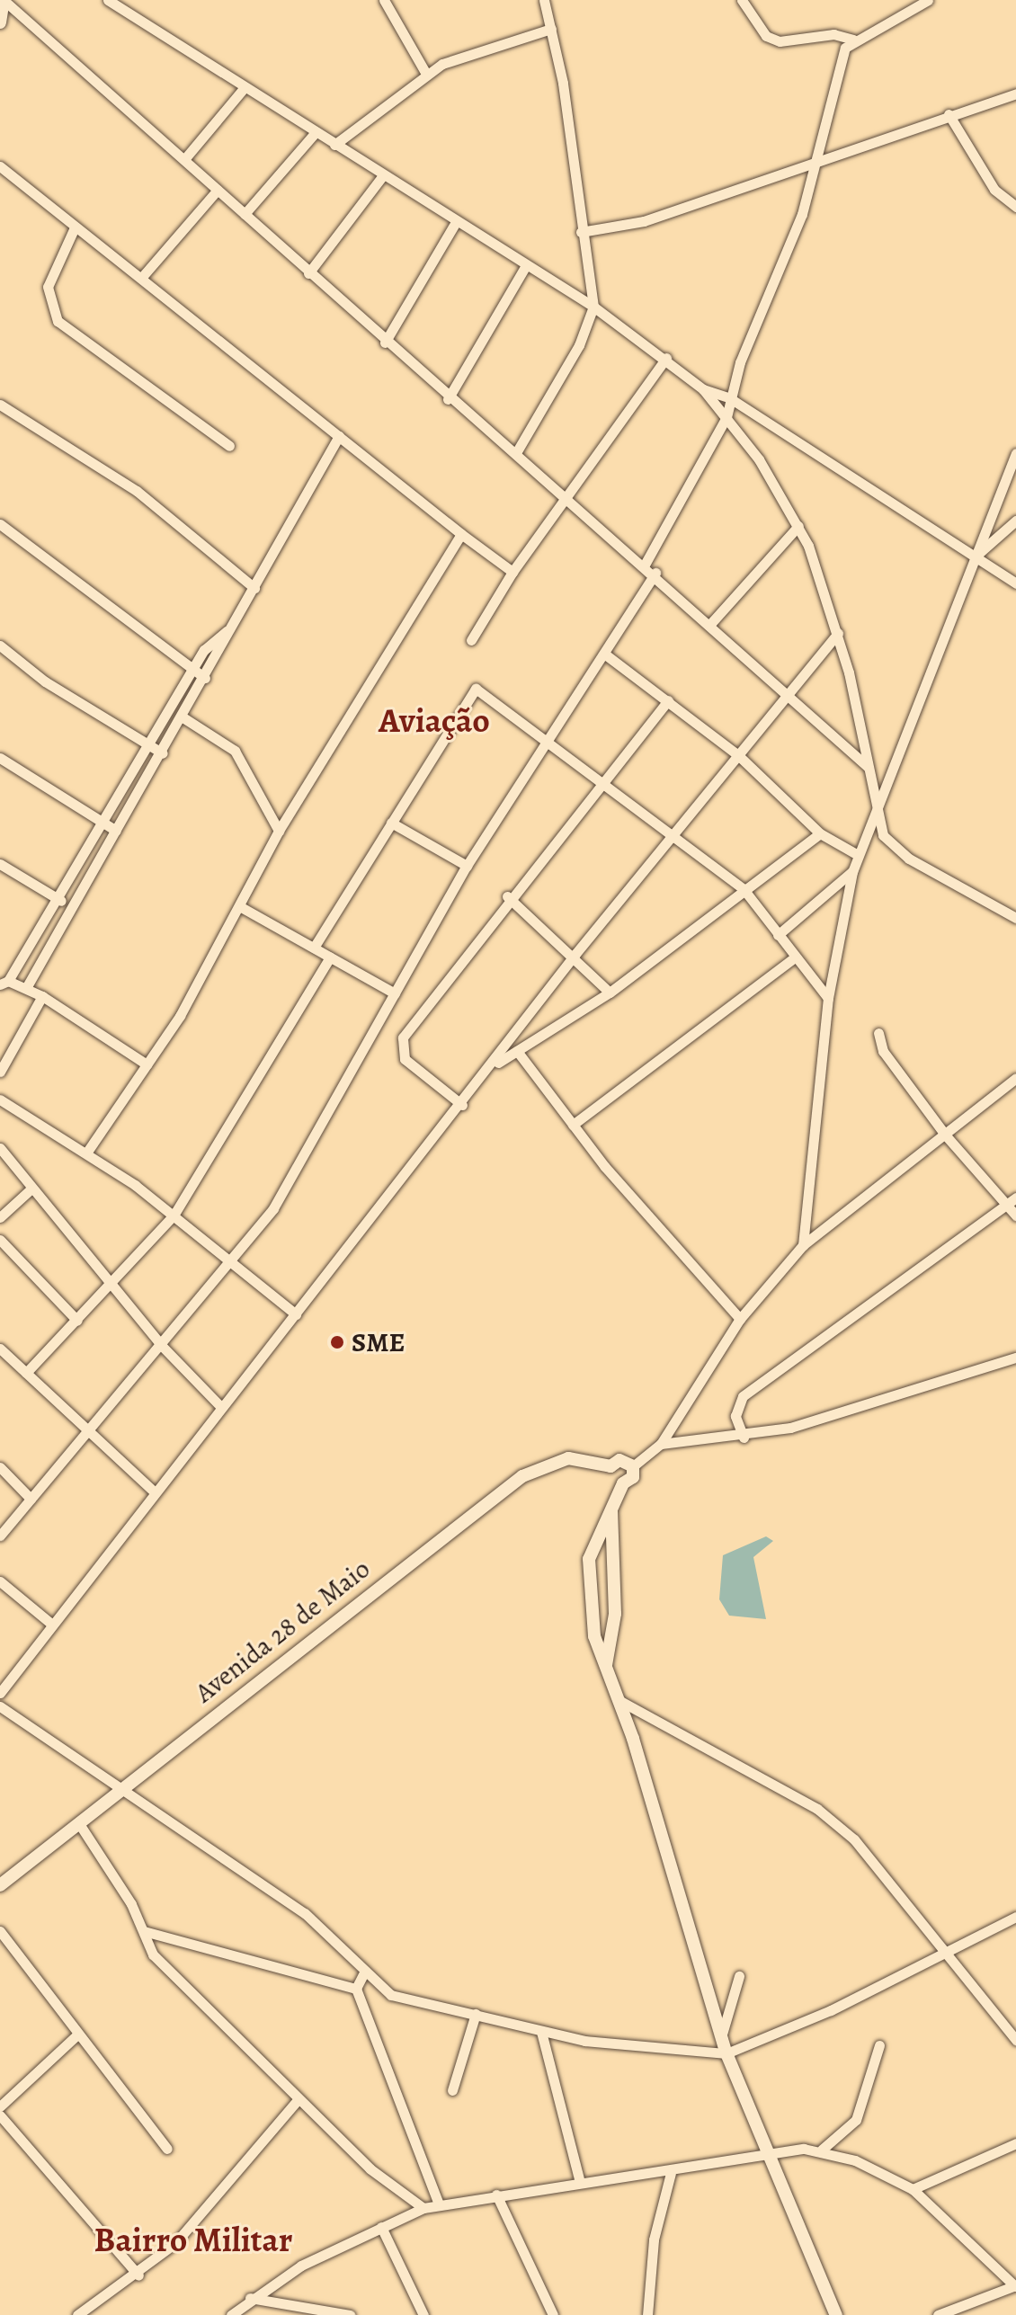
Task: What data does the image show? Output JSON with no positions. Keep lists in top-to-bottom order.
{
  "streets": {
    "street": ["Avenida 28 de Maio"]
  },
  "districts": ["Aviação", "Bairro Militar"],
  "places": ["SME"]
}
